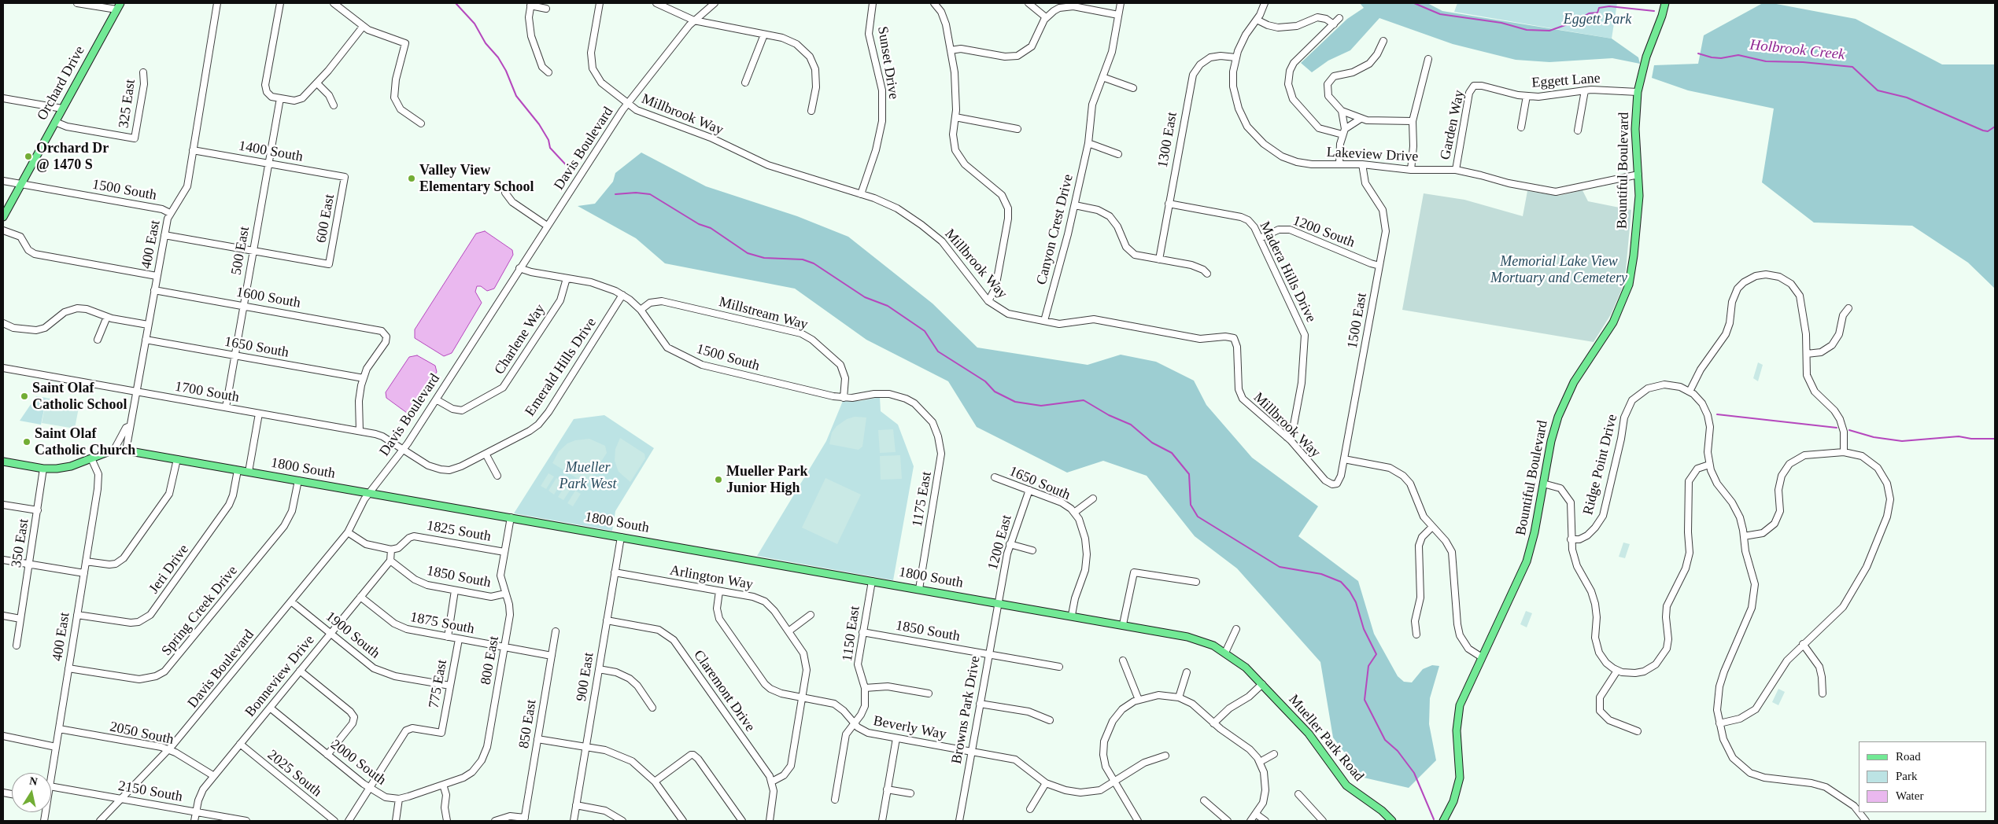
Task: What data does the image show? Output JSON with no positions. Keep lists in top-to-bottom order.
{
  "streets": {
    "main road": [
      "Orchard Drive",
      "Bountiful Boulevard",
      "1800 South",
      "Mueller Park Road"
    ],
    "street": [
      "Sunset Drive",
      "Eggett Lane",
      "325 East",
      "Millbrook Way",
      "Garden Way",
      "1300 East",
      "Davis Boulevard",
      "1400 South",
      "Lakeview Drive",
      "1500 South",
      "600 East",
      "Canyon Crest Drive",
      "1200 South",
      "400 East",
      "500 East",
      "Madera Hills Drive",
      "1600 South",
      "Millstream Way",
      "1500 East",
      "Charlene Way",
      "1650 South",
      "Emerald Hills Drive",
      "1700 South",
      "Ridge Point Drive",
      "1175 East",
      "1825 South",
      "1200 East",
      "350 East",
      "Jeri Drive",
      "1850 South",
      "Arlington Way",
      "Spring Creek Drive",
      "1875 South",
      "1150 East",
      "1900 South",
      "800 East",
      "Bonneview Drive",
      "900 East",
      "775 East",
      "Claremont Drive",
      "Browns Park Drive",
      "850 East",
      "Beverly Way",
      "2050 South",
      "2000 South",
      "2025 South",
      "2150 South"
    ]
  },
  "crossings": [
    ["Sunset Drive", "Millbrook Way"],
    ["Eggett Lane", "Garden Way"],
    ["Eggett Lane", "Bountiful Boulevard"],
    ["Orchard Drive", "325 East"],
    ["Orchard Drive", "1500 South"],
    ["Millbrook Way", "Davis Boulevard"],
    ["Millbrook Way", "Canyon Crest Drive"],
    ["Millbrook Way", "Madera Hills Drive"],
    ["Millbrook Way", "1500 East"],
    ["Garden Way", "Lakeview Drive"],
    ["1300 East", "Lakeview Drive"],
    ["1300 East", "Madera Hills Drive"],
    ["Davis Boulevard", "1500 South"],
    ["Davis Boulevard", "Charlene Way"],
    ["Davis Boulevard", "Emerald Hills Drive"],
    ["Davis Boulevard", "1700 South"],
    ["Davis Boulevard", "1800 South"],
    ["Davis Boulevard", "1900 South"],
    ["Davis Boulevard", "2050 South"],
    ["Davis Boulevard", "2150 South"],
    ["1400 South", "600 East"],
    ["1400 South", "400 East"],
    ["1400 South", "500 East"],
    ["Lakeview Drive", "Bountiful Boulevard"],
    ["Lakeview Drive", "1500 East"],
    ["1500 South", "400 East"],
    ["1500 South", "Millstream Way"],
    ["1500 South", "Charlene Way"],
    ["1500 South", "Emerald Hills Drive"],
    ["1500 South", "1175 East"],
    ["600 East", "500 East"],
    ["1200 South", "Madera Hills Drive"],
    ["1200 South", "1500 East"],
    ["400 East", "1600 South"],
    ["400 East", "1650 South"],
    ["400 East", "1700 South"],
    ["400 East", "1800 South"],
    ["400 East", "Jeri Drive"],
    ["400 East", "Spring Creek Drive"],
    ["400 East", "2050 South"],
    ["500 East", "1600 South"],
    ["500 East", "1650 South"],
    ["500 East", "1700 South"],
    ["1600 South", "1650 South"],
    ["1650 South", "1200 East"],
    ["Emerald Hills Drive", "1700 South"],
    ["1800 South", "1175 East"],
    ["1800 South", "1200 East"],
    ["1800 South", "350 East"],
    ["1800 South", "Jeri Drive"],
    ["1800 South", "Spring Creek Drive"],
    ["1800 South", "1150 East"],
    ["1800 South", "800 East"],
    ["1800 South", "900 East"],
    ["1800 South", "Browns Park Drive"],
    ["1800 South", "Mueller Park Road"],
    ["1825 South", "800 East"],
    ["1200 East", "Browns Park Drive"],
    ["1850 South", "1150 East"],
    ["1850 South", "800 East"],
    ["1850 South", "Bonneview Drive"],
    ["1850 South", "Browns Park Drive"],
    ["Arlington Way", "900 East"],
    ["Arlington Way", "Claremont Drive"],
    ["Arlington Way", "Beverly Way"],
    ["1875 South", "800 East"],
    ["1875 South", "Bonneview Drive"],
    ["1875 South", "775 East"],
    ["1875 South", "850 East"],
    ["1150 East", "Beverly Way"],
    ["1900 South", "Bonneview Drive"],
    ["1900 South", "775 East"],
    ["Bonneview Drive", "2050 South"],
    ["Bonneview Drive", "2000 South"],
    ["Bonneview Drive", "2025 South"],
    ["Bonneview Drive", "2150 South"],
    ["900 East", "Claremont Drive"],
    ["775 East", "2000 South"],
    ["Browns Park Drive", "Beverly Way"]
  ],
  "water": ["Holbrook Creek"],
  "parks": ["Eggett Park", "Memorial Lake View Mortuary and Cemetery", "Mueller Park West"],
  "places": [
    "Orchard Dr @ 1470 S",
    "Valley View Elementary School",
    "Saint Olaf Catholic School",
    "Saint Olaf Catholic Church",
    "Mueller Park Junior High"
  ],
  "legend": ["Road", "Park", "Water"],
  "north": "top"
}
